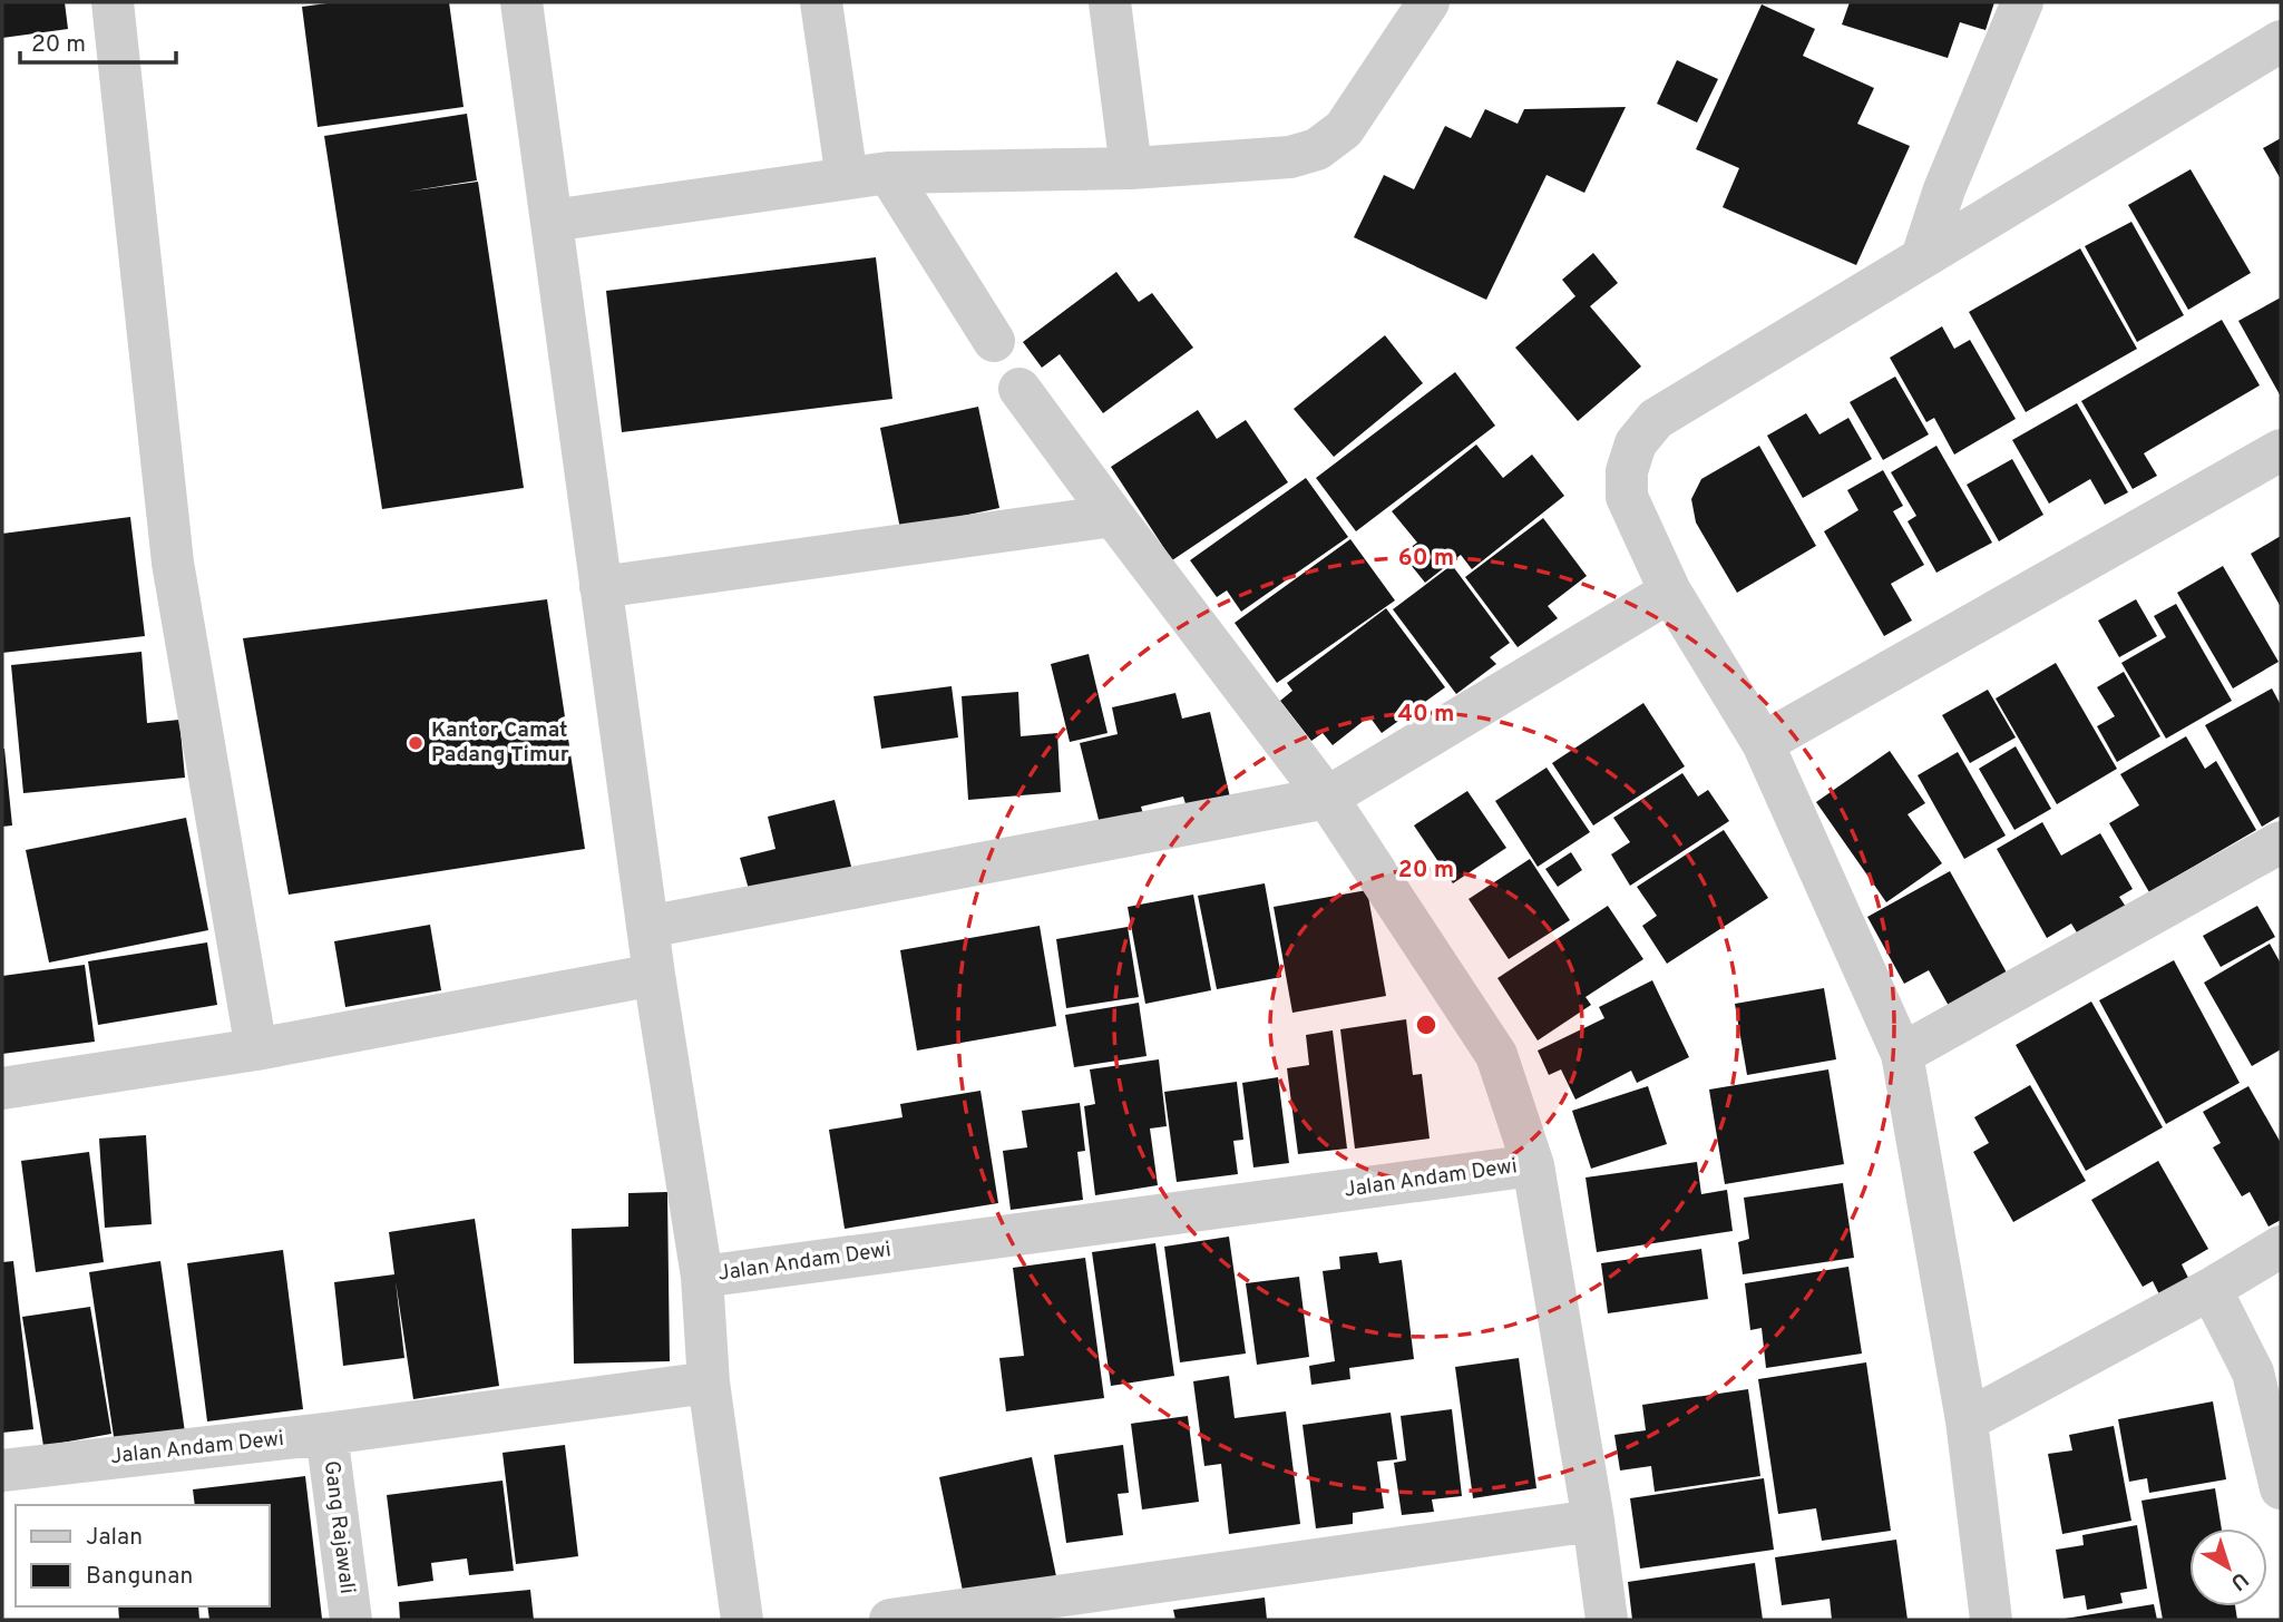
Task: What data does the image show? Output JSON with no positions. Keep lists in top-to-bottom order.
{
  "streets": {
    "street": ["Jalan Andam Dewi", "Gang Rajawali"]
  },
  "crossings": [
    ["Jalan Andam Dewi", "Gang Rajawali"]
  ],
  "places": ["Kantor Camat Padang Timur"],
  "legend": ["Jalan", "Bangunan"],
  "scale_bar": "20 m",
  "north": "bottom right",
  "rings": ["60 m", "40 m", "20 m"]
}
